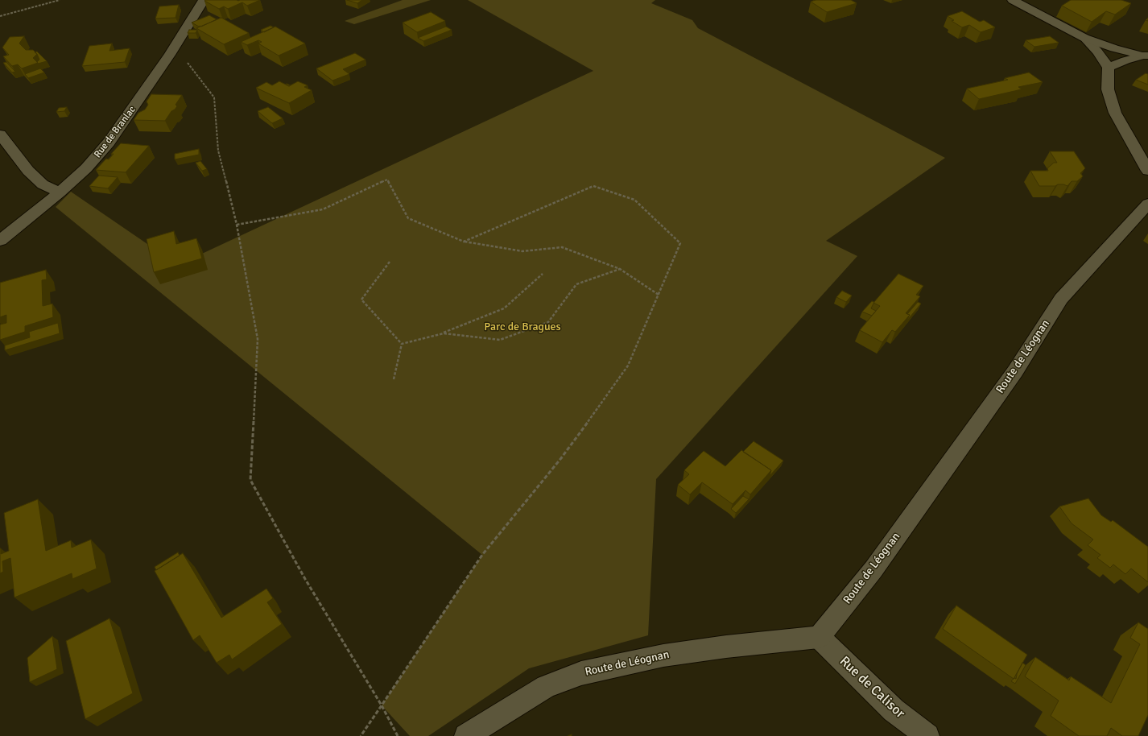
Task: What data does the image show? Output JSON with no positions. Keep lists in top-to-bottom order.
{
  "streets": {
    "street": ["Rue de Branlac", "Route de Léognan", "Rue de Calisor"]
  },
  "crossings": [
    ["Route de Léognan", "Rue de Calisor"]
  ],
  "parks": ["Parc de Bragues"]
}
